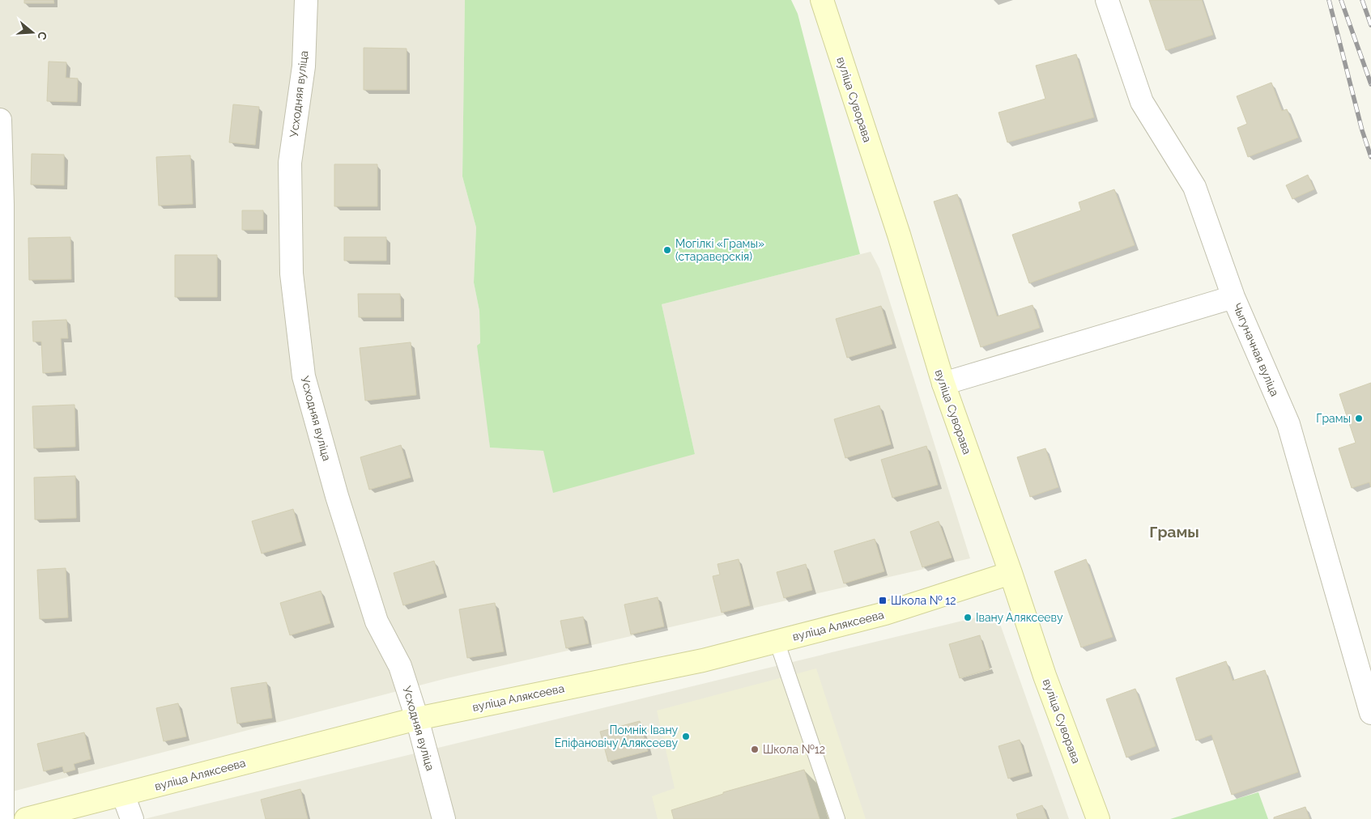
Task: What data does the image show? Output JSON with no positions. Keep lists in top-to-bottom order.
{
  "streets": {
    "street": [
      "Усходняя вуліца",
      "вуліца Суворава",
      "Чыгуначная вуліца",
      "вуліца Аляксеева"
    ]
  },
  "crossings": [
    ["Усходняя вуліца", "вуліца Аляксеева"],
    ["вуліца Суворава", "вуліца Аляксеева"]
  ],
  "districts": ["Грамы"],
  "places": {
    "other": [
      "Могілкі «Грамы» (стараверскія)",
      "Грамы",
      "Івану Аляксееву",
      "Помнік Івану Епіфановічу Аляксееву",
      "Школа №12"
    ],
    "transit": ["Школа № 12"]
  },
  "north": "right"
}
